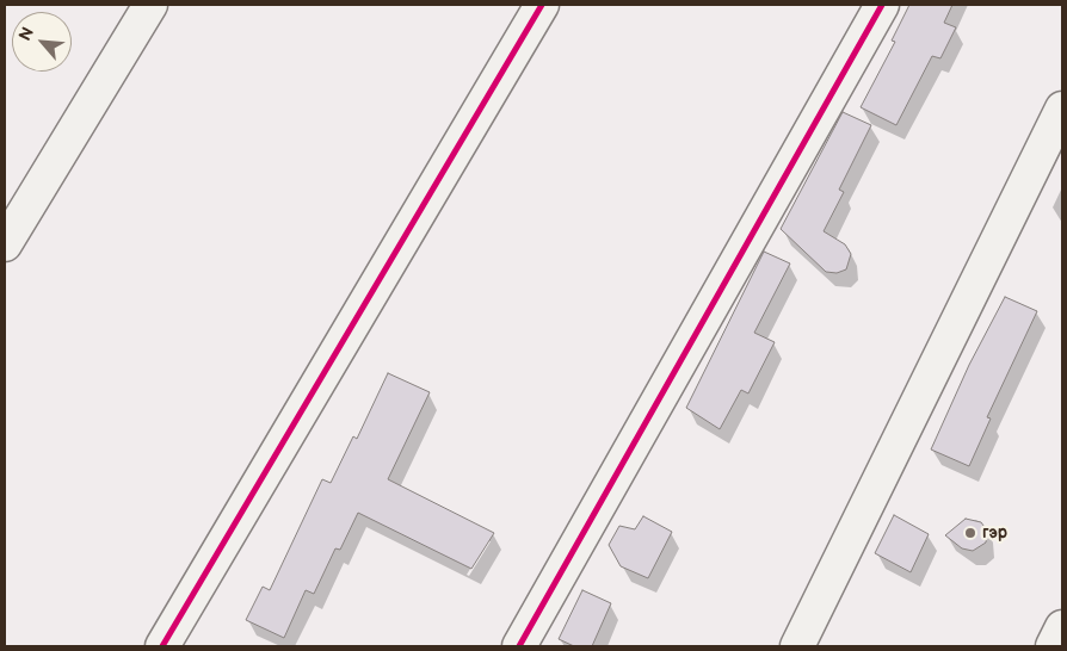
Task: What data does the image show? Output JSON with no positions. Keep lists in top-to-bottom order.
{
  "places": ["гэр"],
  "north": "top left"
}
